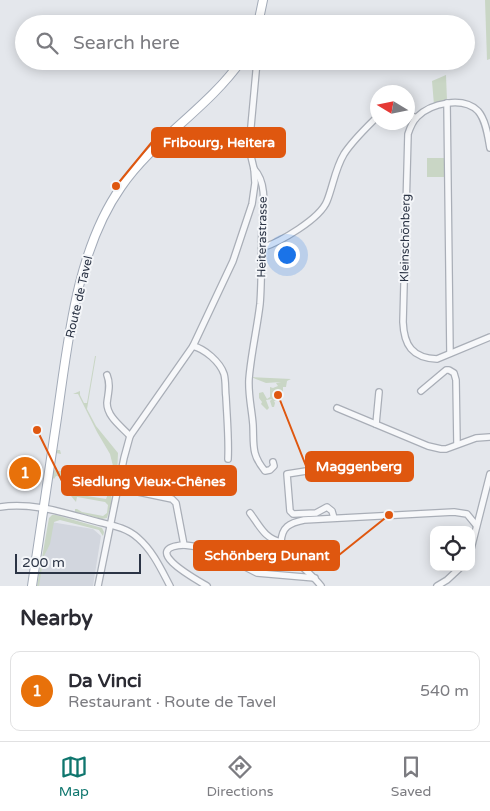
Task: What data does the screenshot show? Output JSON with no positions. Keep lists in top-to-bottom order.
{
  "streets": {
    "main road": ["Route de Tavel"],
    "street": ["Heiterastrasse", "Kleinschönberg"]
  },
  "places": [
    "Fribourg, Heitera",
    "Maggenberg",
    "Siedlung Vieux-Chênes",
    "Schönberg Dunant"
  ],
  "scale_bar": "200 m",
  "north": "left",
  "page": {
    "search": "Search here",
    "pins": "1",
    "scale": "200 m",
    "heading": "Nearby",
    "list": [
      {
        "mark": "1",
        "name": "Da Vinci",
        "note": "Restaurant · Route de Tavel",
        "value": "540 m"
      }
    ],
    "nav": ["Map", "Directions", "Saved"]
  }
}
